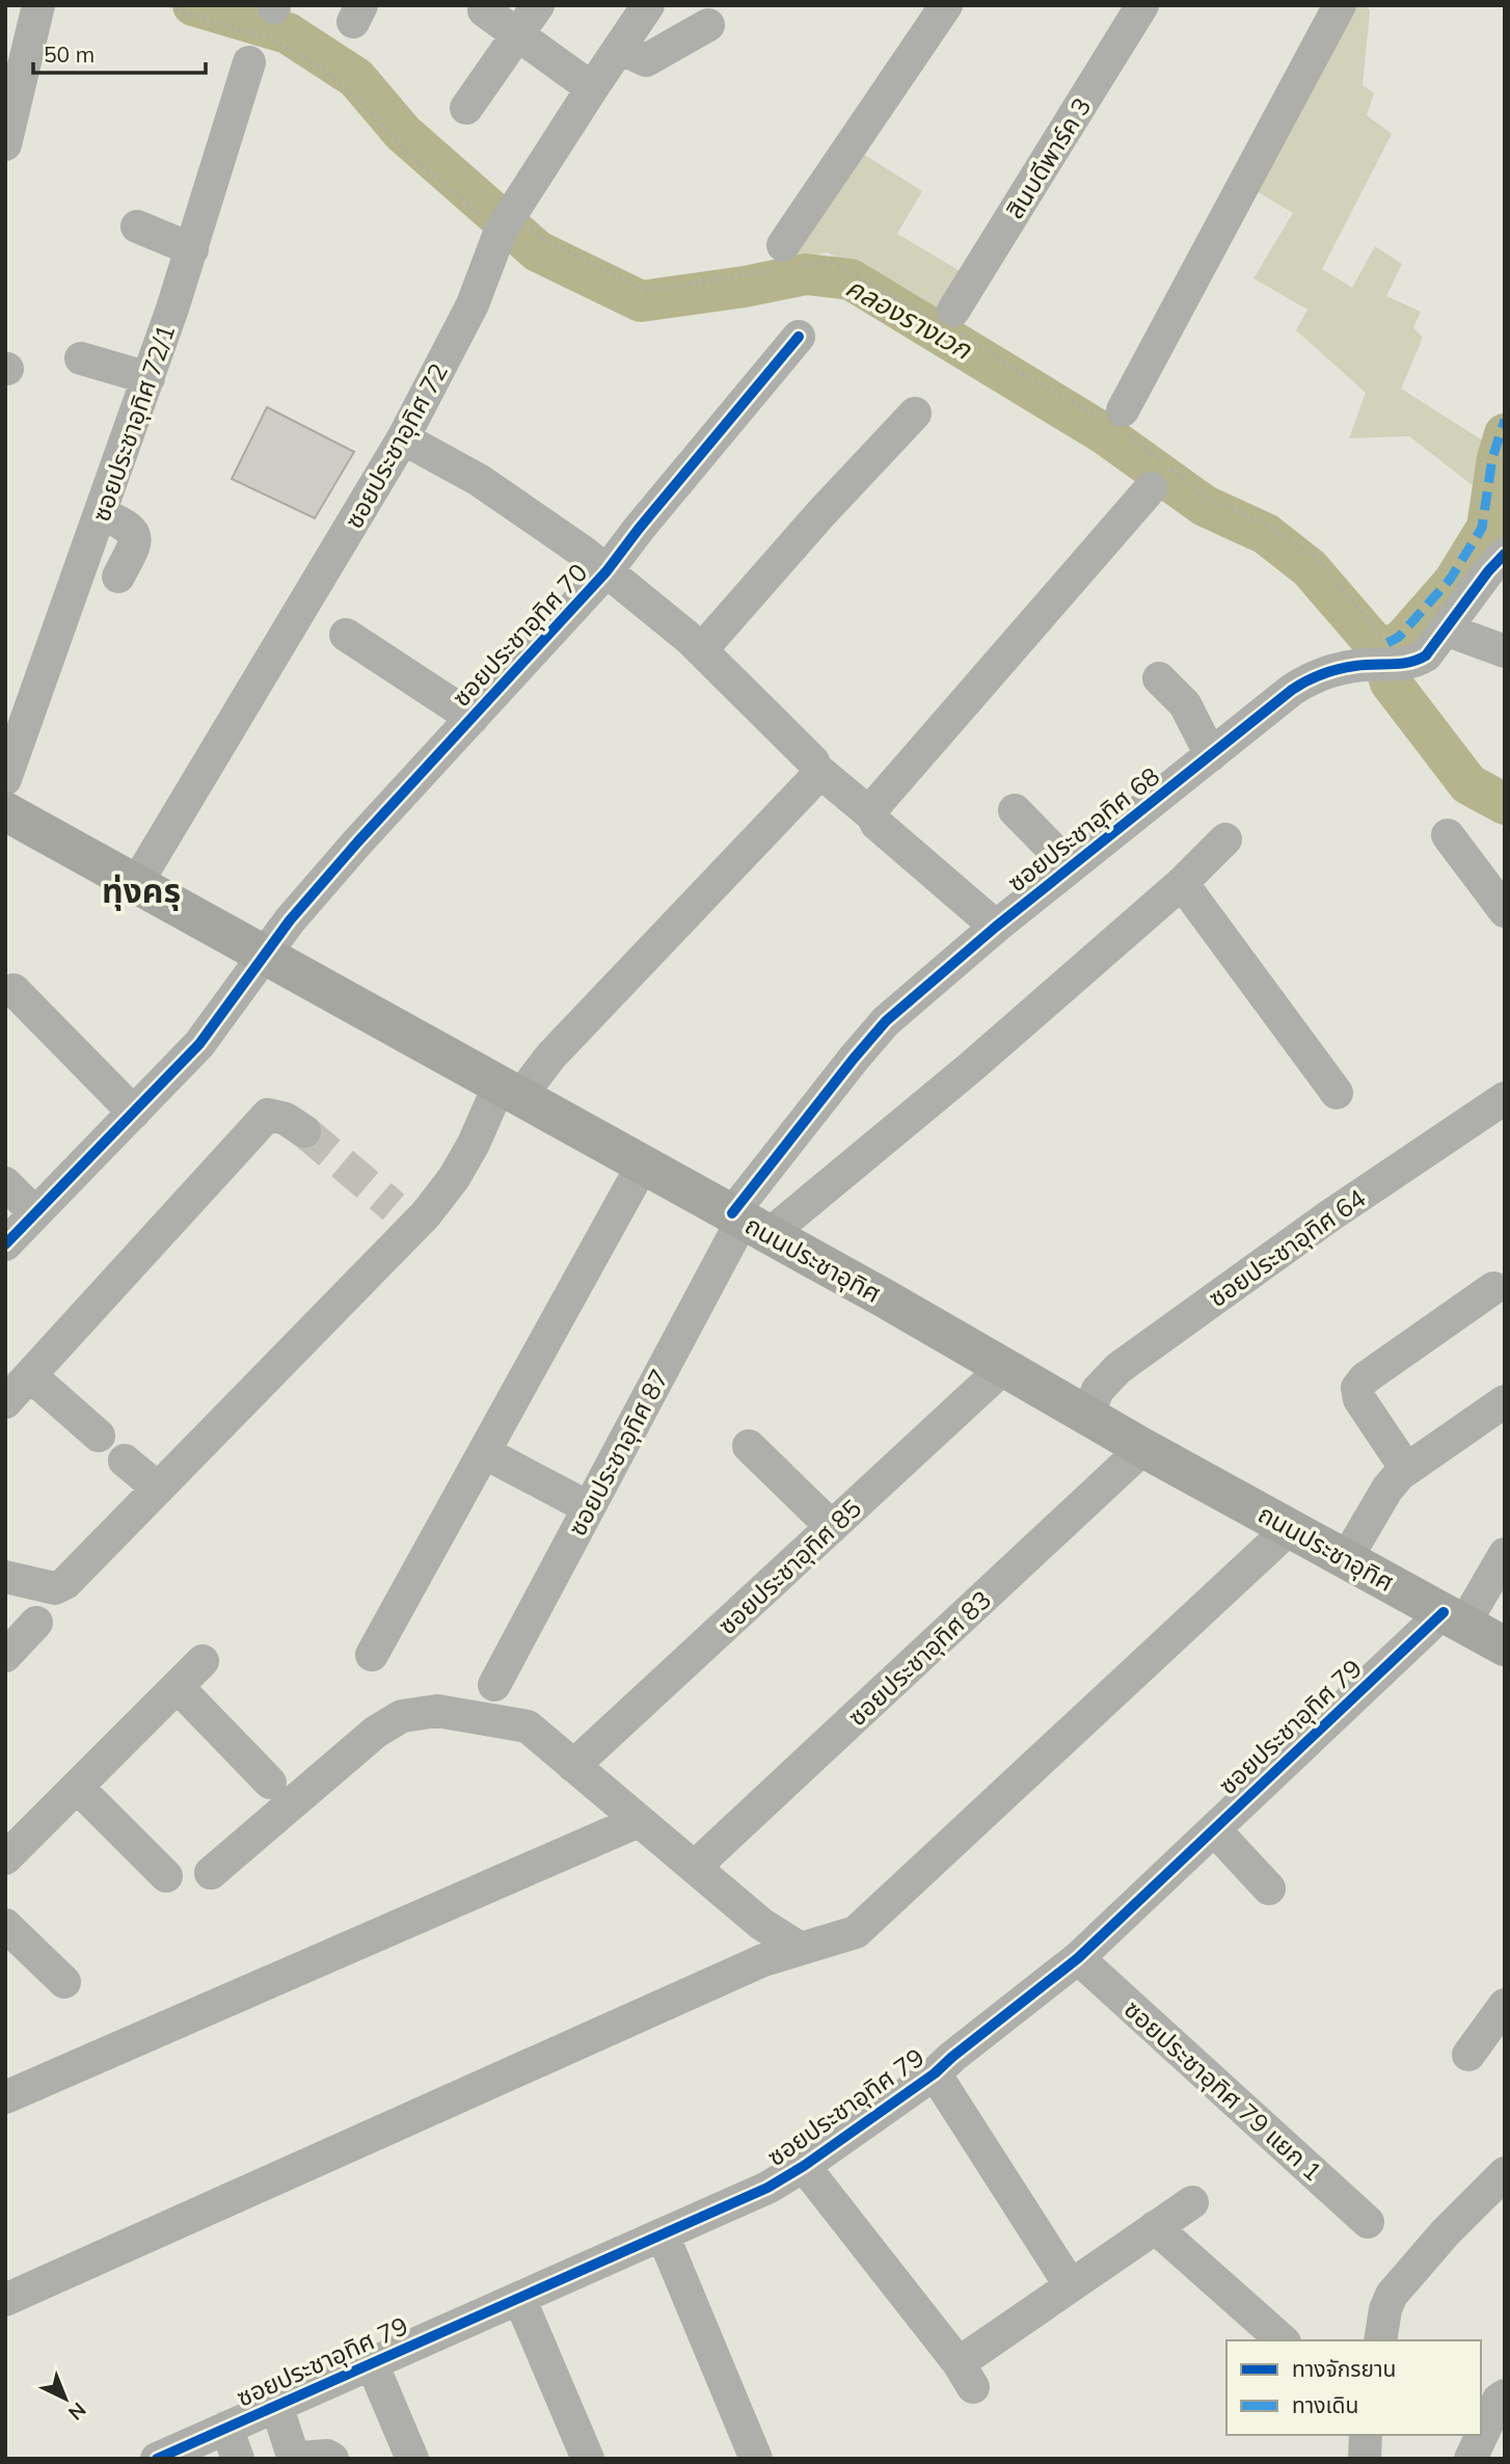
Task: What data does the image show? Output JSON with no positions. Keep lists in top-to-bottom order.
{
  "streets": {
    "main road": ["ถนนประชาอุทิศ"],
    "street": [
      "สินบดีพาร์ค 3",
      "ซอยประชาอุทิศ 72/1",
      "ซอยประชาอุทิศ 72",
      "ซอยประชาอุทิศ 70",
      "ซอยประชาอุทิศ 68",
      "ซอยประชาอุทิศ 64",
      "ซอยประชาอุทิศ 87",
      "ซอยประชาอุทิศ 85",
      "ซอยประชาอุทิศ 83",
      "ซอยประชาอุทิศ 79",
      "ซอยประชาอุทิศ 79 แยก 1"
    ]
  },
  "crossings": [
    ["ซอยประชาอุทิศ 72", "ถนนประชาอุทิศ"],
    ["ซอยประชาอุทิศ 70", "ถนนประชาอุทิศ"],
    ["ซอยประชาอุทิศ 68", "ถนนประชาอุทิศ"],
    ["ซอยประชาอุทิศ 68", "ซอยประชาอุทิศ 87"],
    ["ซอยประชาอุทิศ 64", "ถนนประชาอุทิศ"],
    ["ถนนประชาอุทิศ", "ซอยประชาอุทิศ 87"],
    ["ถนนประชาอุทิศ", "ซอยประชาอุทิศ 85"],
    ["ถนนประชาอุทิศ", "ซอยประชาอุทิศ 83"],
    ["ถนนประชาอุทิศ", "ซอยประชาอุทิศ 79"],
    ["ซอยประชาอุทิศ 79", "ซอยประชาอุทิศ 79 แยก 1"]
  ],
  "districts": ["ทุ่งครุ"],
  "water": ["คลองรางเวก"],
  "legend": ["ทางจักรยาน", "ทางเดิน"],
  "scale_bar": "50 m",
  "north": "bottom right"
}
